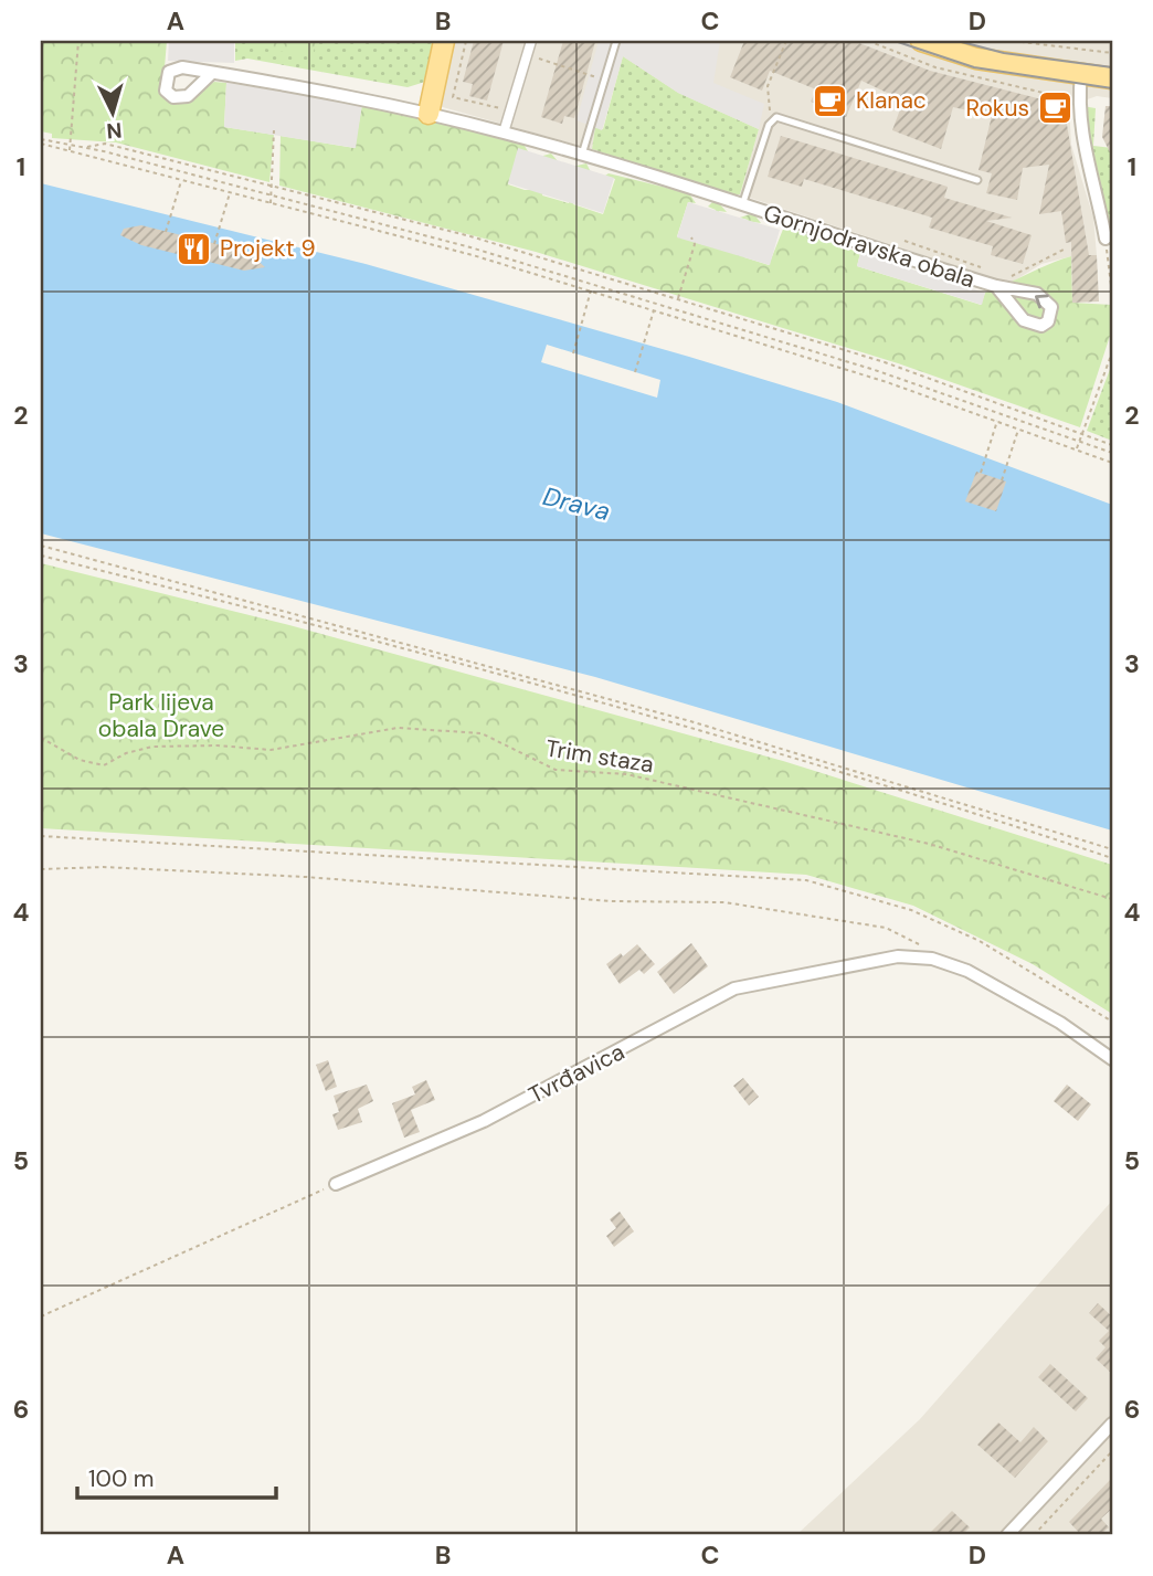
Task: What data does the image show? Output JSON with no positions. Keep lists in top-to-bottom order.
{
  "streets": {
    "street": ["Gornjodravska obala", "Tvrđavica"],
    "path": ["Trim staza"]
  },
  "water": ["Drava"],
  "parks": ["Park lijeva obala Drave"],
  "places": {
    "cafe": ["Klanac", "Rokus"],
    "restaurant": ["Projekt 9"]
  },
  "scale_bar": "100 m",
  "north": "bottom",
  "grid": {
    "columns": [
      "A",
      "B",
      "C",
      "D"
    ],
    "rows": [
      "1",
      "2",
      "3",
      "4",
      "5",
      "6"
    ]
  }
}
